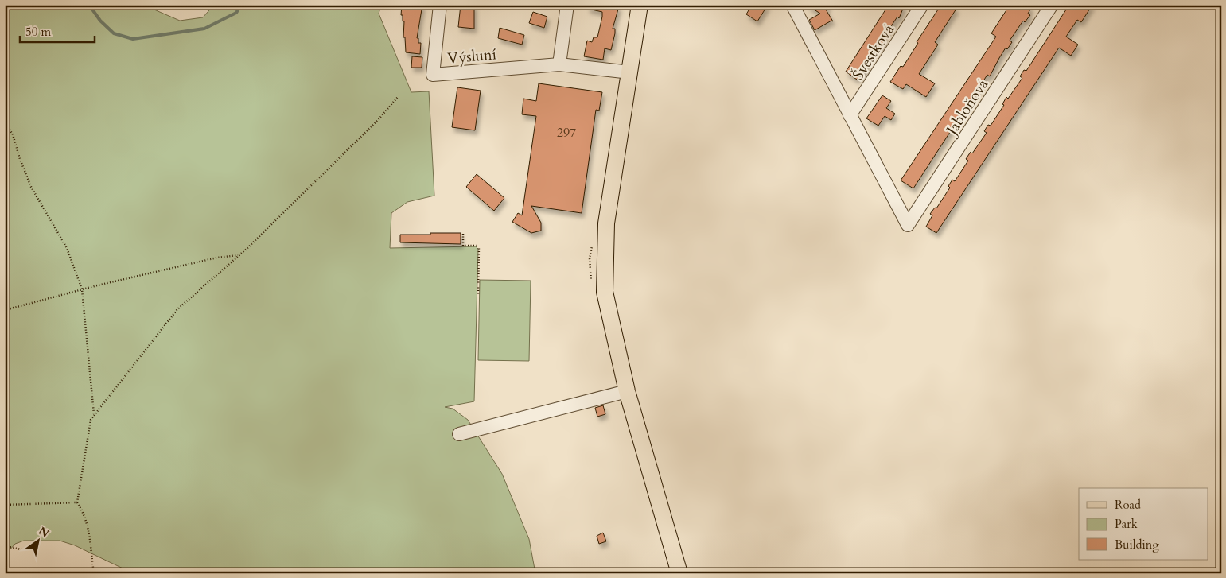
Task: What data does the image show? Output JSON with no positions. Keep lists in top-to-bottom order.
{
  "streets": {
    "street": ["Švestková", "Výsluní", "Jabloňová"]
  },
  "crossings": [
    ["Švestková", "Jabloňová"]
  ],
  "house_numbers": ["297"],
  "legend": ["Road", "Park", "Building"],
  "scale_bar": "50 m",
  "north": "top right"
}
